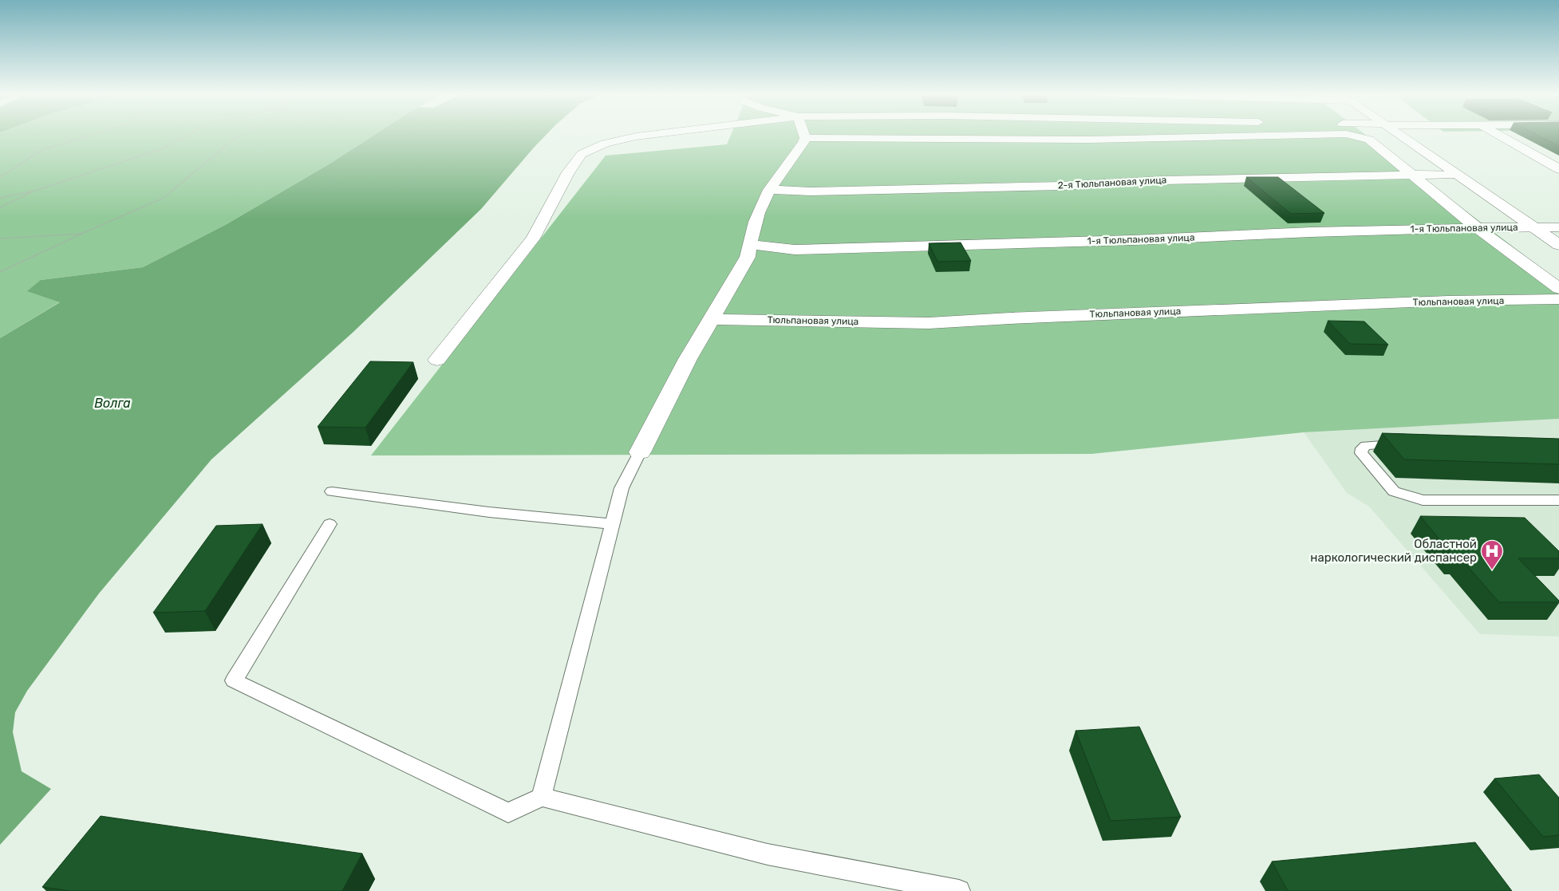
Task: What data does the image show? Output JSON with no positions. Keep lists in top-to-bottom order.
{
  "streets": {
    "street": ["2-я Тюльпановая улица", "1-я Тюльпановая улица", "Тюльпановая улица"]
  },
  "water": ["Волга"],
  "places": {
    "hospital": ["Областной наркологический диспансер"]
  }
}
